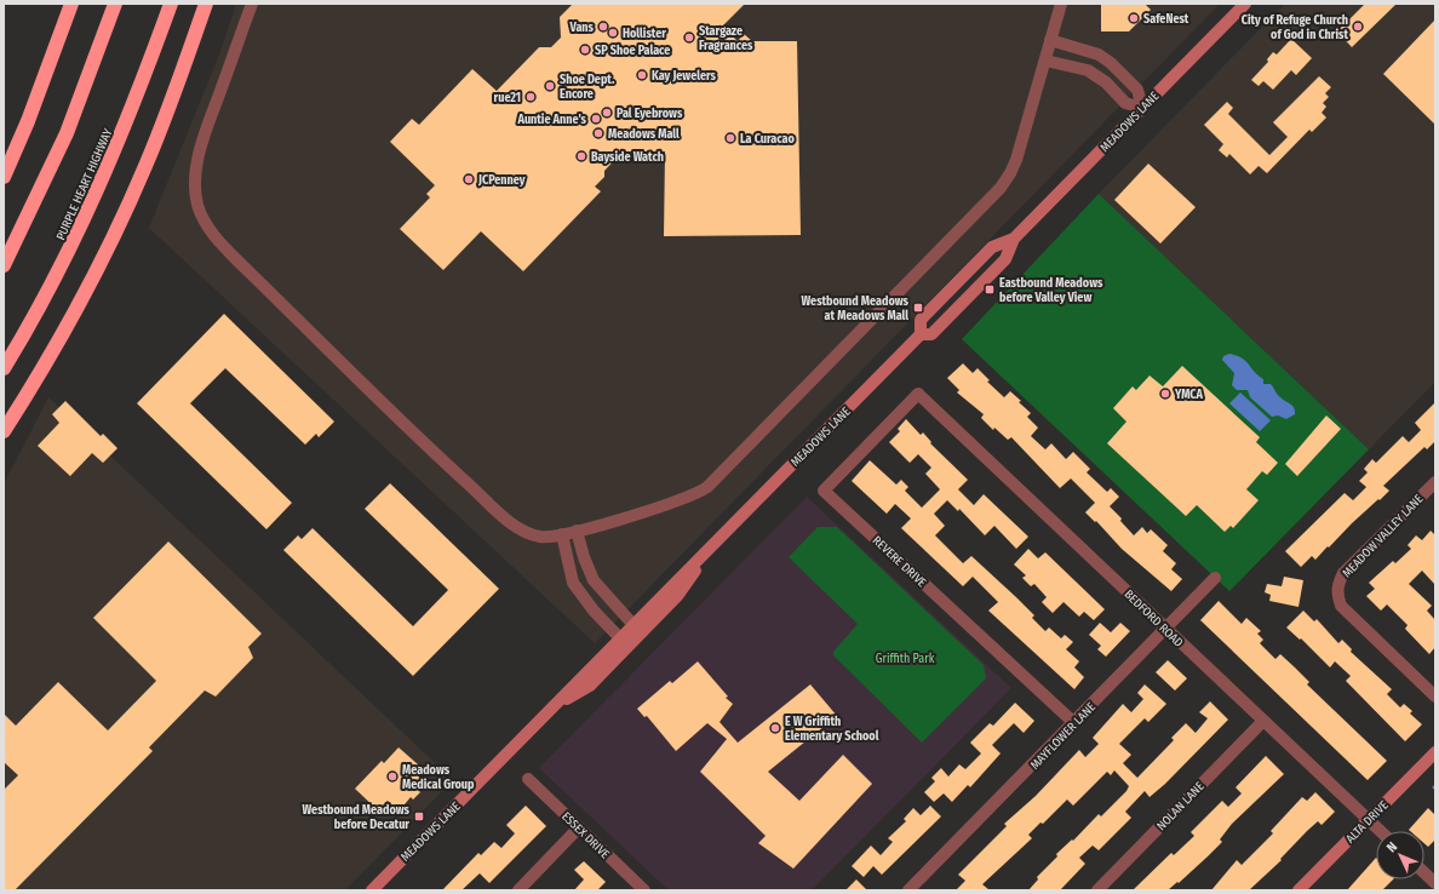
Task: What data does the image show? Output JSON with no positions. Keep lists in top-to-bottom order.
{
  "streets": {
    "highway": ["PURPLE HEART HIGHWAY"],
    "street": [
      "MEADOWS LANE",
      "MEADOW VALLEY LANE",
      "REVERE DRIVE",
      "BEDFORD ROAD",
      "MAYFLOWER LANE",
      "NOLAN LANE",
      "ALTA DRIVE",
      "ESSEX DRIVE"
    ]
  },
  "crossings": [
    ["REVERE DRIVE", "BEDFORD ROAD"],
    ["REVERE DRIVE", "MAYFLOWER LANE"],
    ["BEDFORD ROAD", "MAYFLOWER LANE"],
    ["BEDFORD ROAD", "NOLAN LANE"],
    ["BEDFORD ROAD", "ALTA DRIVE"]
  ],
  "parks": ["Griffith Park"],
  "places": {
    "other": [
      "SafeNest",
      "Vans",
      "City of Refuge Church of God in Christ",
      "Hollister",
      "Stargaze Fragrances",
      "SP Shoe Palace",
      "Kay Jewelers",
      "Shoe Dept. Encore",
      "rue21",
      "Pal Eyebrows",
      "Auntie Anne's",
      "Meadows Mall",
      "La Curacao",
      "Bayside Watch",
      "JCPenney",
      "YMCA",
      "E W Griffith Elementary School",
      "Meadows Medical Group"
    ],
    "transit": ["Eastbound Meadows before Valley View", "Westbound Meadows at Meadows Mall", "Westbound Meadows before Decatur"]
  },
  "north": "top left"
}
